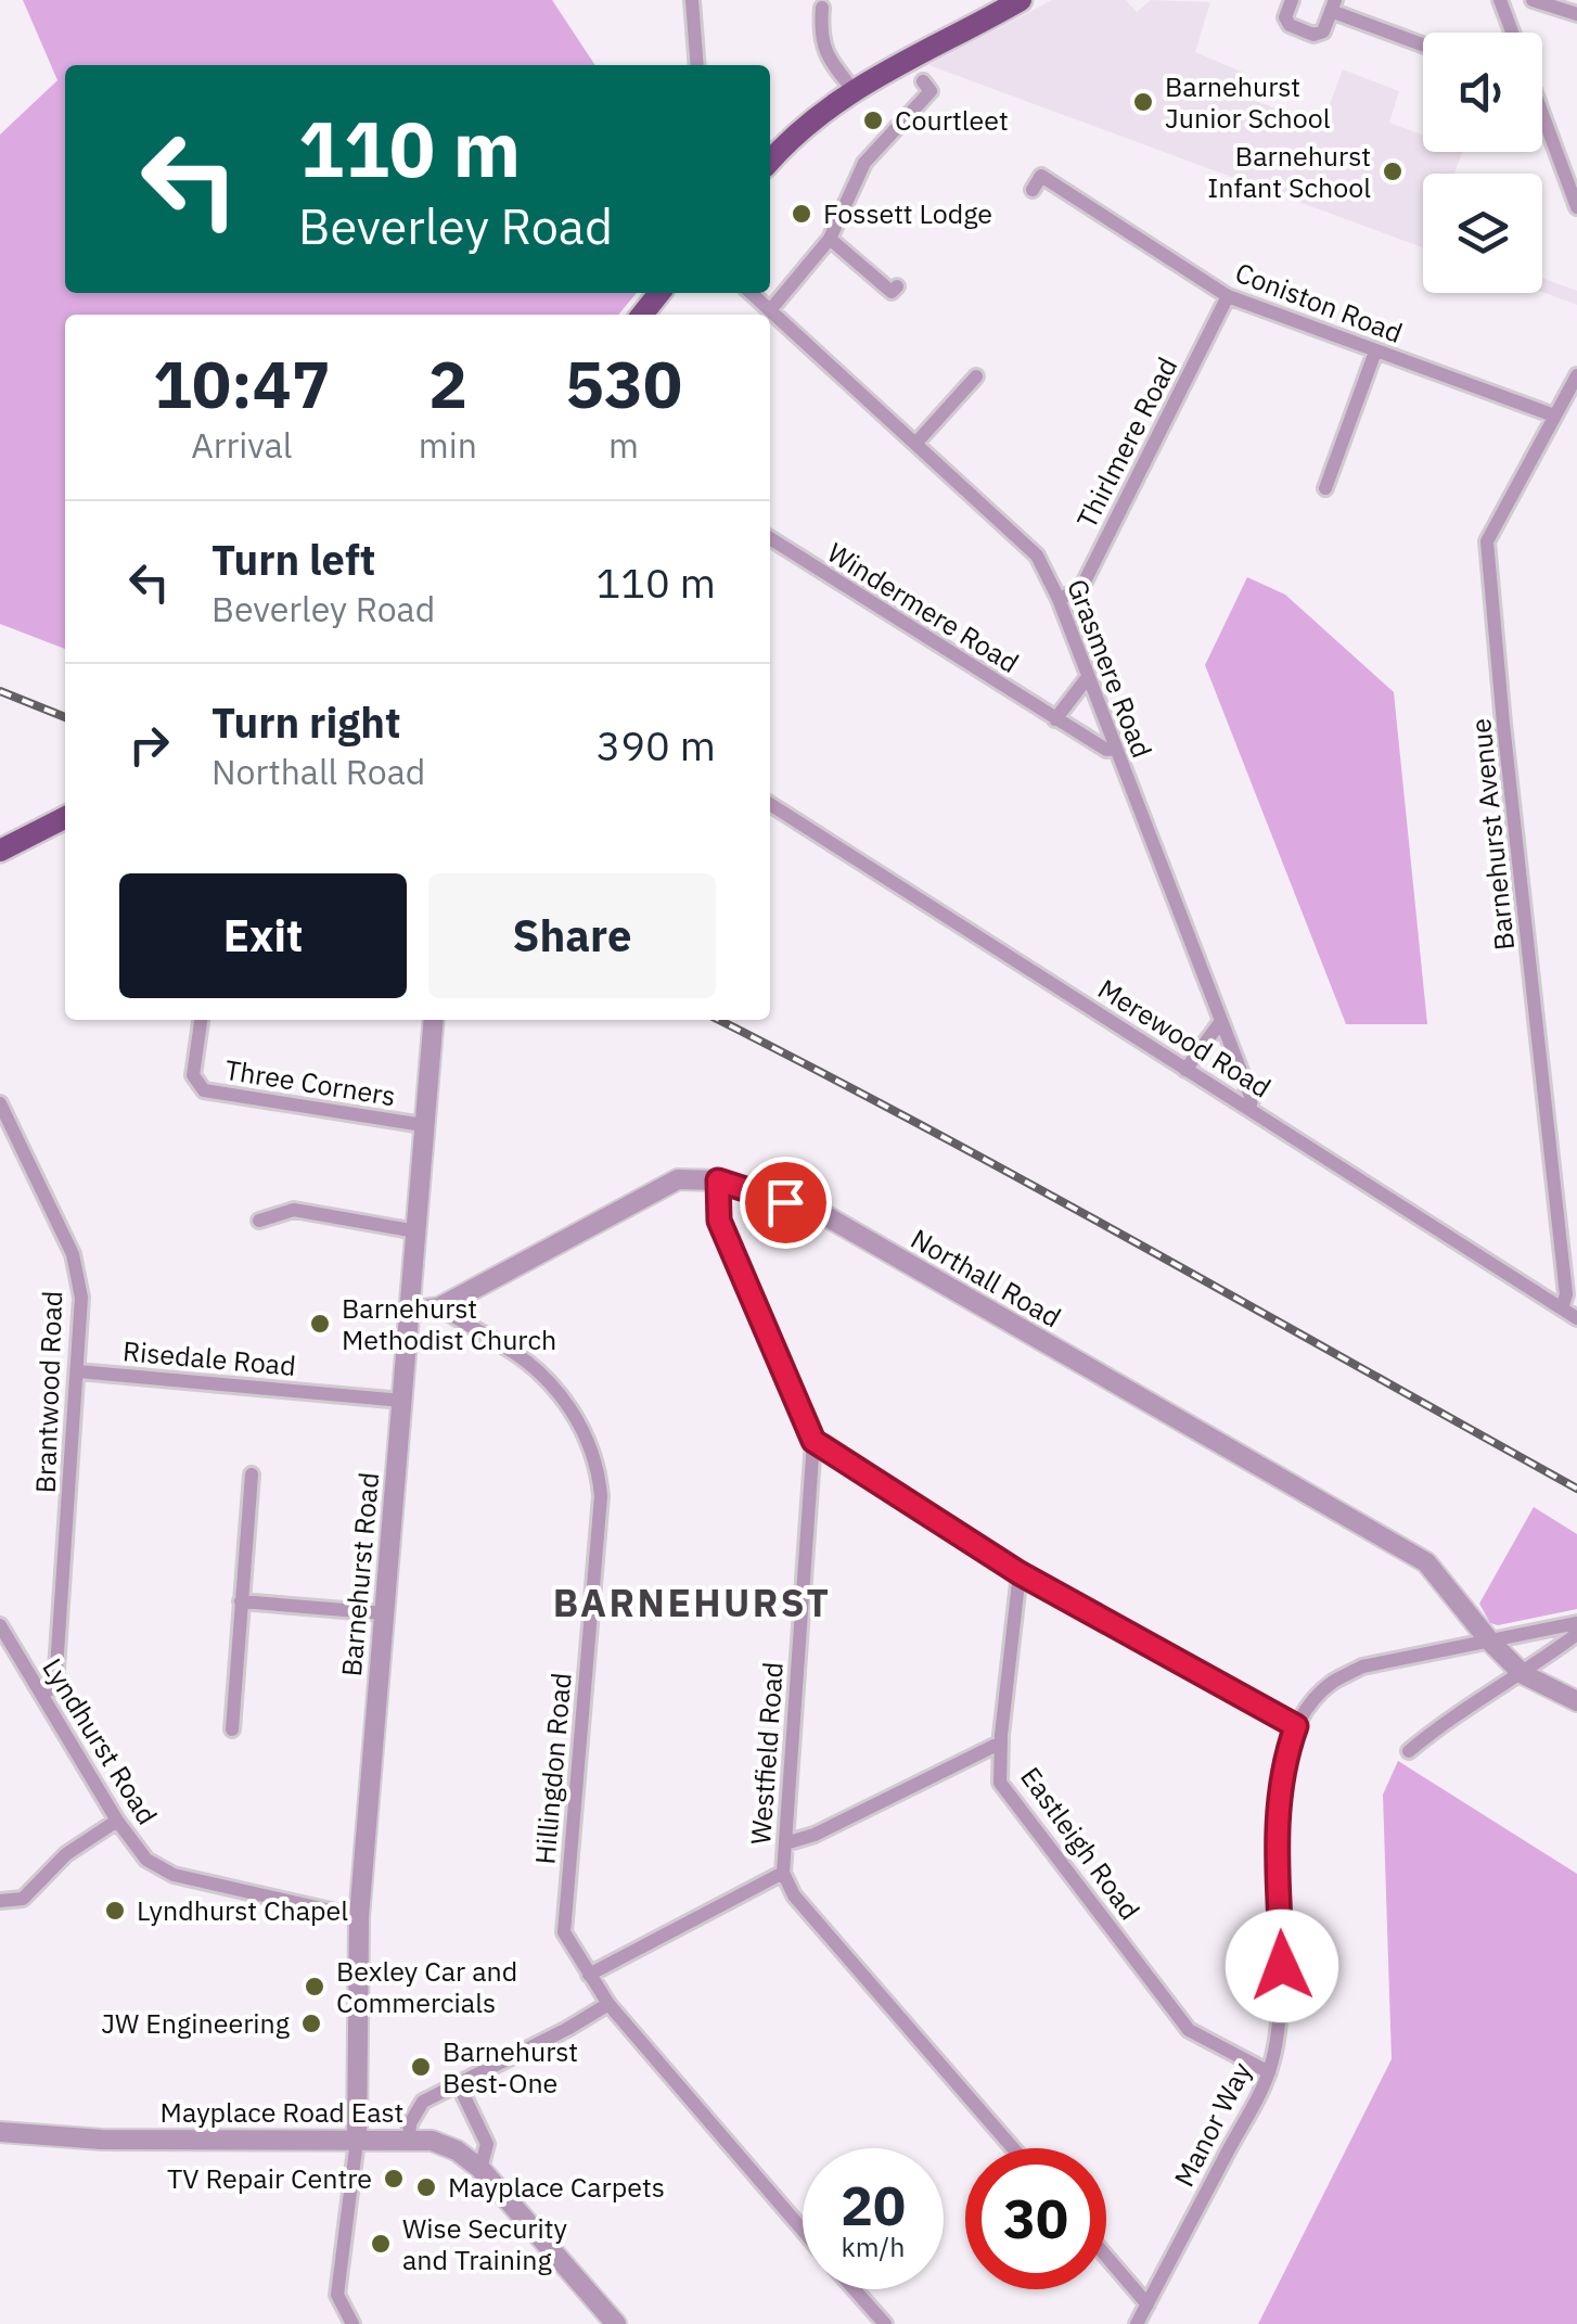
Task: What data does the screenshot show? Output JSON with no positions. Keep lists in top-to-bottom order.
{
  "streets": {
    "street": [
      "Coniston Road",
      "Thirlmere Road",
      "Windermere Road",
      "Grasmere Road",
      "Barnehurst Avenue",
      "Merewood Road",
      "Three Corners",
      "Northall Road",
      "Risedale Road",
      "Brantwood Road",
      "Barnehurst Road",
      "Lyndhurst Road",
      "Westfield Road",
      "Hillingdon Road",
      "Eastleigh Road",
      "Mayplace Road East",
      "Manor Way"
    ]
  },
  "crossings": [
    ["Coniston Road", "Thirlmere Road"],
    ["Coniston Road", "Barnehurst Avenue"],
    ["Thirlmere Road", "Grasmere Road"],
    ["Windermere Road", "Grasmere Road"],
    ["Grasmere Road", "Merewood Road"],
    ["Barnehurst Avenue", "Merewood Road"],
    ["Three Corners", "Barnehurst Road"],
    ["Northall Road", "Barnehurst Road"],
    ["Northall Road", "Hillingdon Road"],
    ["Northall Road", "Manor Way"],
    ["Risedale Road", "Brantwood Road"],
    ["Risedale Road", "Barnehurst Road"],
    ["Brantwood Road", "Lyndhurst Road"],
    ["Barnehurst Road", "Lyndhurst Road"],
    ["Barnehurst Road", "Mayplace Road East"],
    ["Eastleigh Road", "Manor Way"]
  ],
  "districts": ["BARNEHURST"],
  "places": [
    "Barnehurst Junior School",
    "Courtleet",
    "Barnehurst Infant School",
    "Fossett Lodge",
    "Barnehurst Methodist Church",
    "Lyndhurst Chapel",
    "Bexley Car and Commercials",
    "JW Engineering",
    "Barnehurst Best-One",
    "TV Repair Centre",
    "Mayplace Carpets",
    "Wise Security and Training"
  ],
  "page": {
    "turn": ["110 m", "Beverley Road"],
    "eta": [
      "10:47",
      "Arrival",
      "2",
      "min",
      "530",
      "m"
    ],
    "list": [
      {
        "name": "Turn left",
        "note": "Beverley Road",
        "value": "110 m"
      },
      {
        "name": "Turn right",
        "note": "Northall Road",
        "value": "390 m"
      }
    ],
    "buttons": ["Exit", "Share"],
    "speed": "20 km/h",
    "limit": "30"
  }
}
